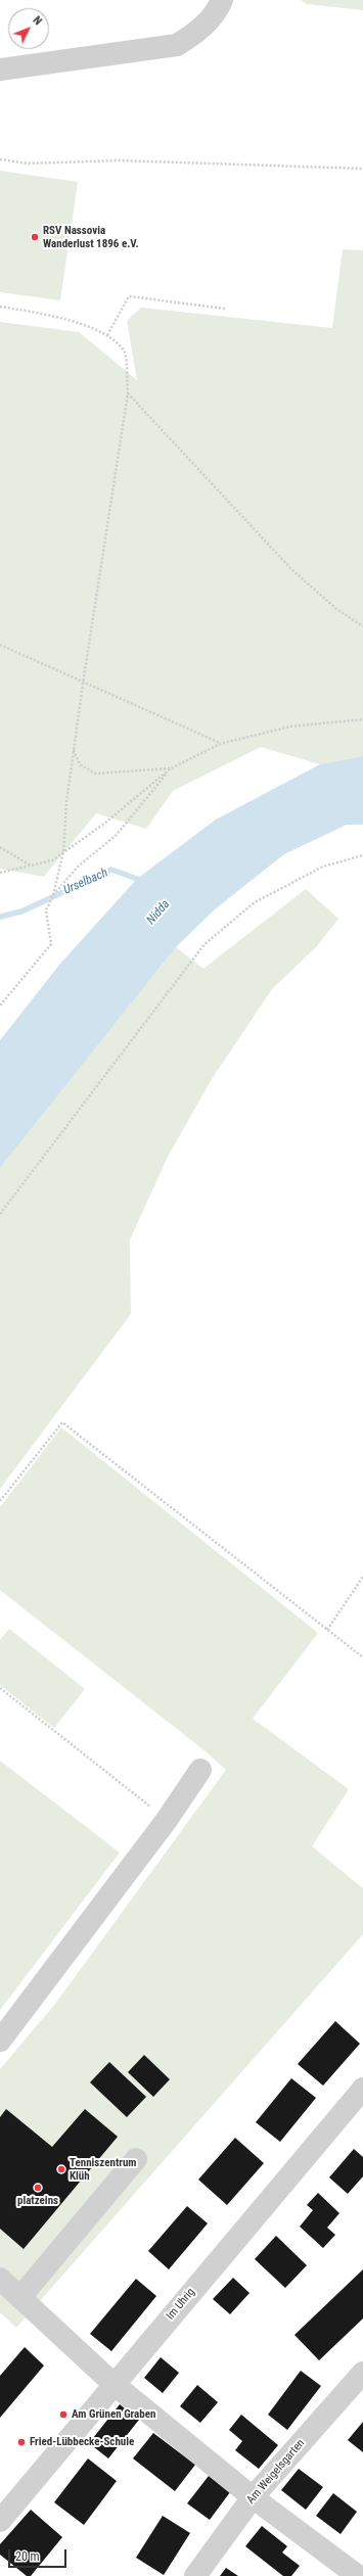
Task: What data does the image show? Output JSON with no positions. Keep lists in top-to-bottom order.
{
  "streets": {
    "street": ["Im Uhrig", "Am Weigelsgarten"]
  },
  "water": ["Urselbach", "Nidda"],
  "places": [
    "RSV Nassovia Wanderlust 1896 e.V.",
    "Tenniszentrum Klüh",
    "platzeins",
    "Am Grünen Graben",
    "Fried-Lübbecke-Schule"
  ],
  "scale_bar": "20 m",
  "north": "top right"
}
